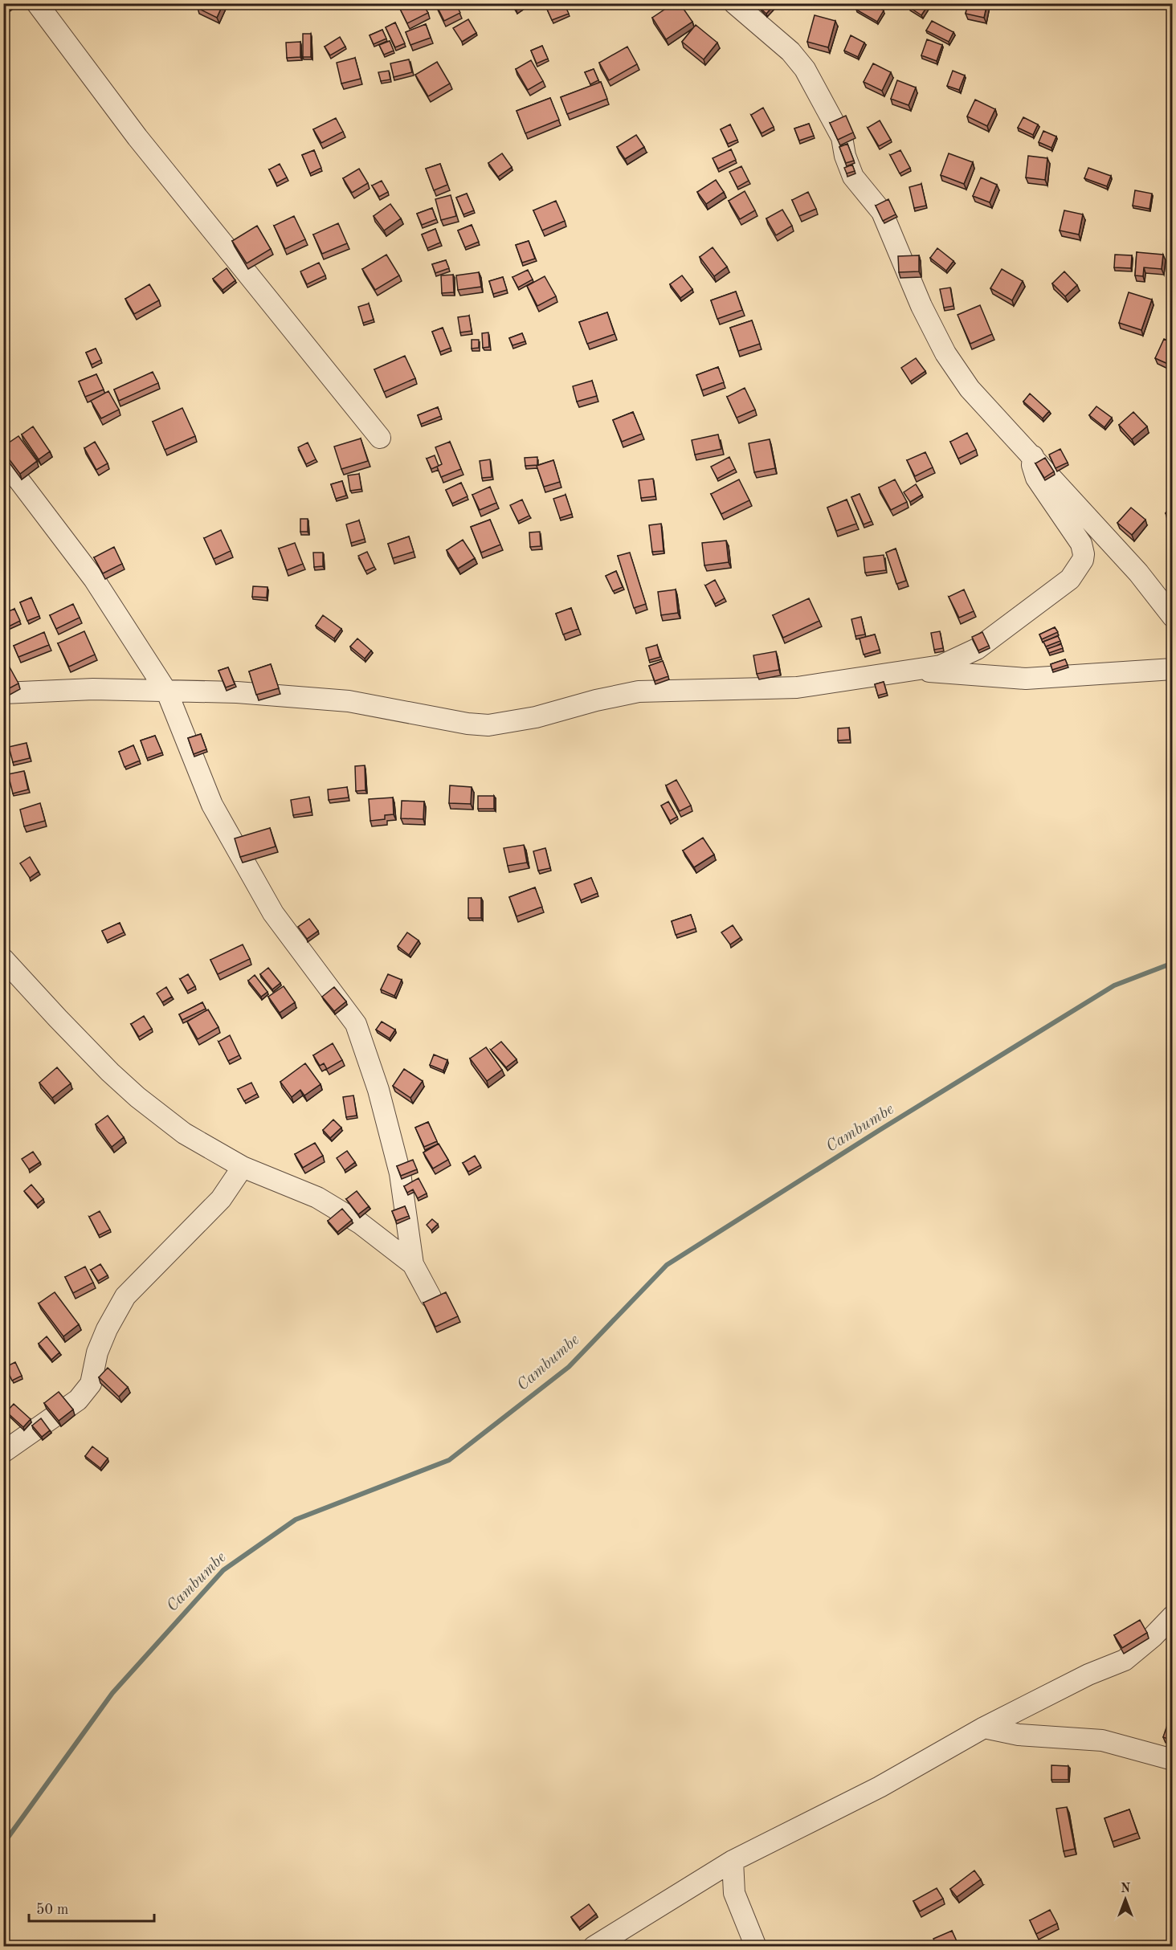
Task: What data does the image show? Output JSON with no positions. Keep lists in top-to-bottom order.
{
  "water": ["Cambumbe"],
  "scale_bar": "50 m",
  "north": "top"
}
